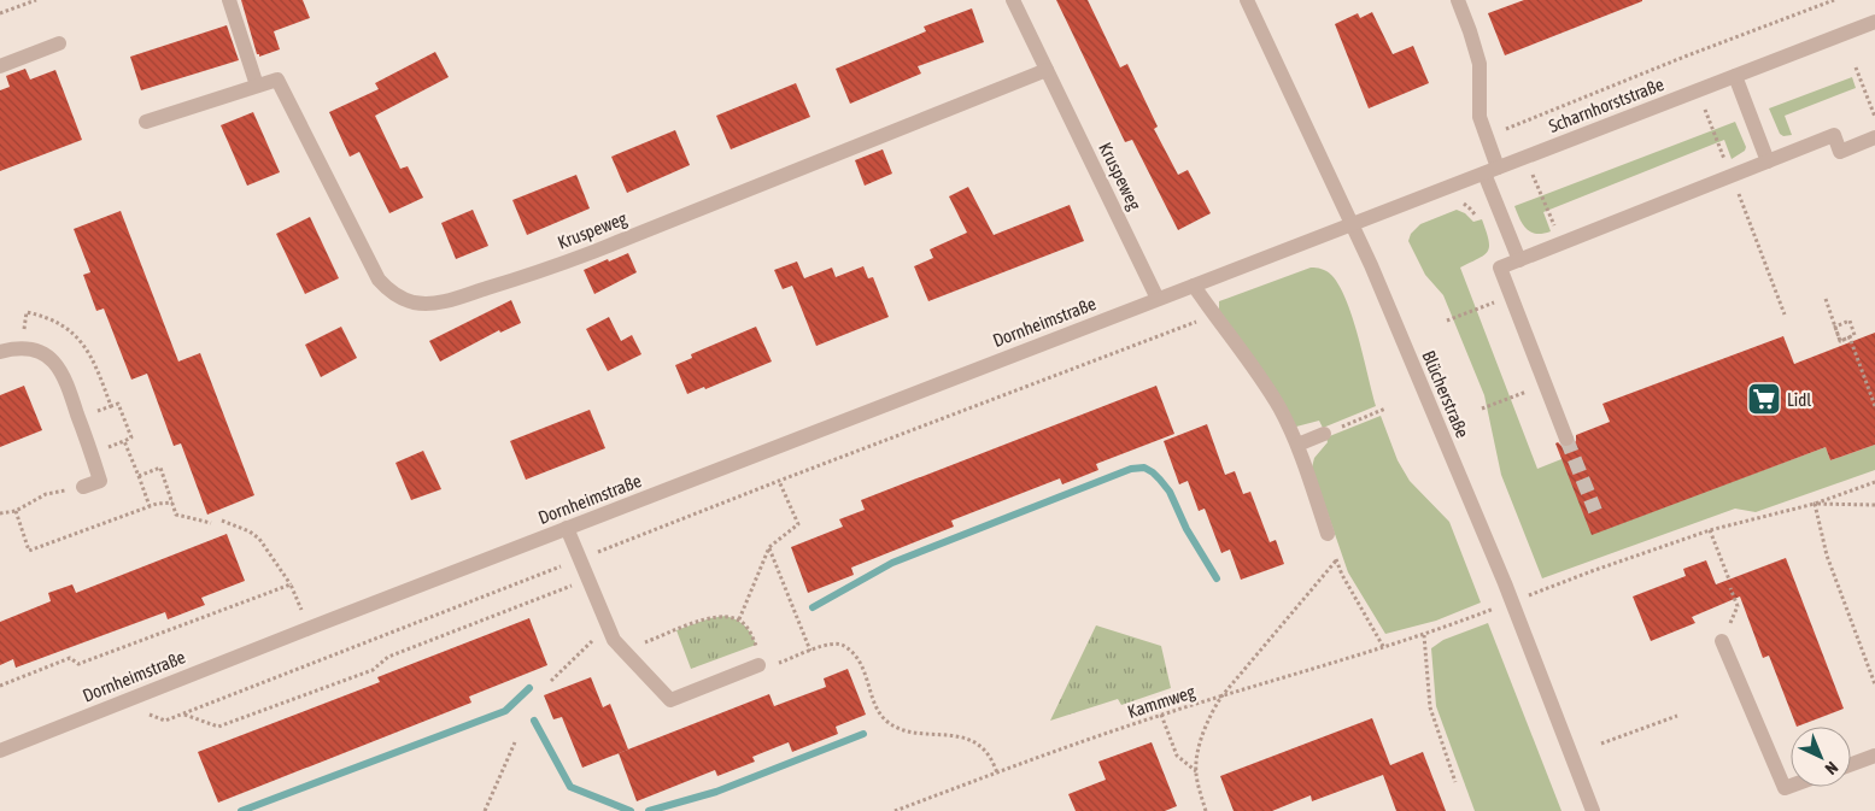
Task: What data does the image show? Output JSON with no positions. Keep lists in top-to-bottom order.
{
  "streets": {
    "street": [
      "Scharnhorststraße",
      "Kruspeweg",
      "Dornheimstraße",
      "Blücherstraße"
    ],
    "path": ["Kammweg"]
  },
  "crossings": [
    ["Scharnhorststraße", "Dornheimstraße"],
    ["Scharnhorststraße", "Blücherstraße"],
    ["Kruspeweg", "Dornheimstraße"],
    ["Dornheimstraße", "Blücherstraße"]
  ],
  "places": {
    "supermarket": ["Lidl"]
  },
  "north": "bottom right"
}
